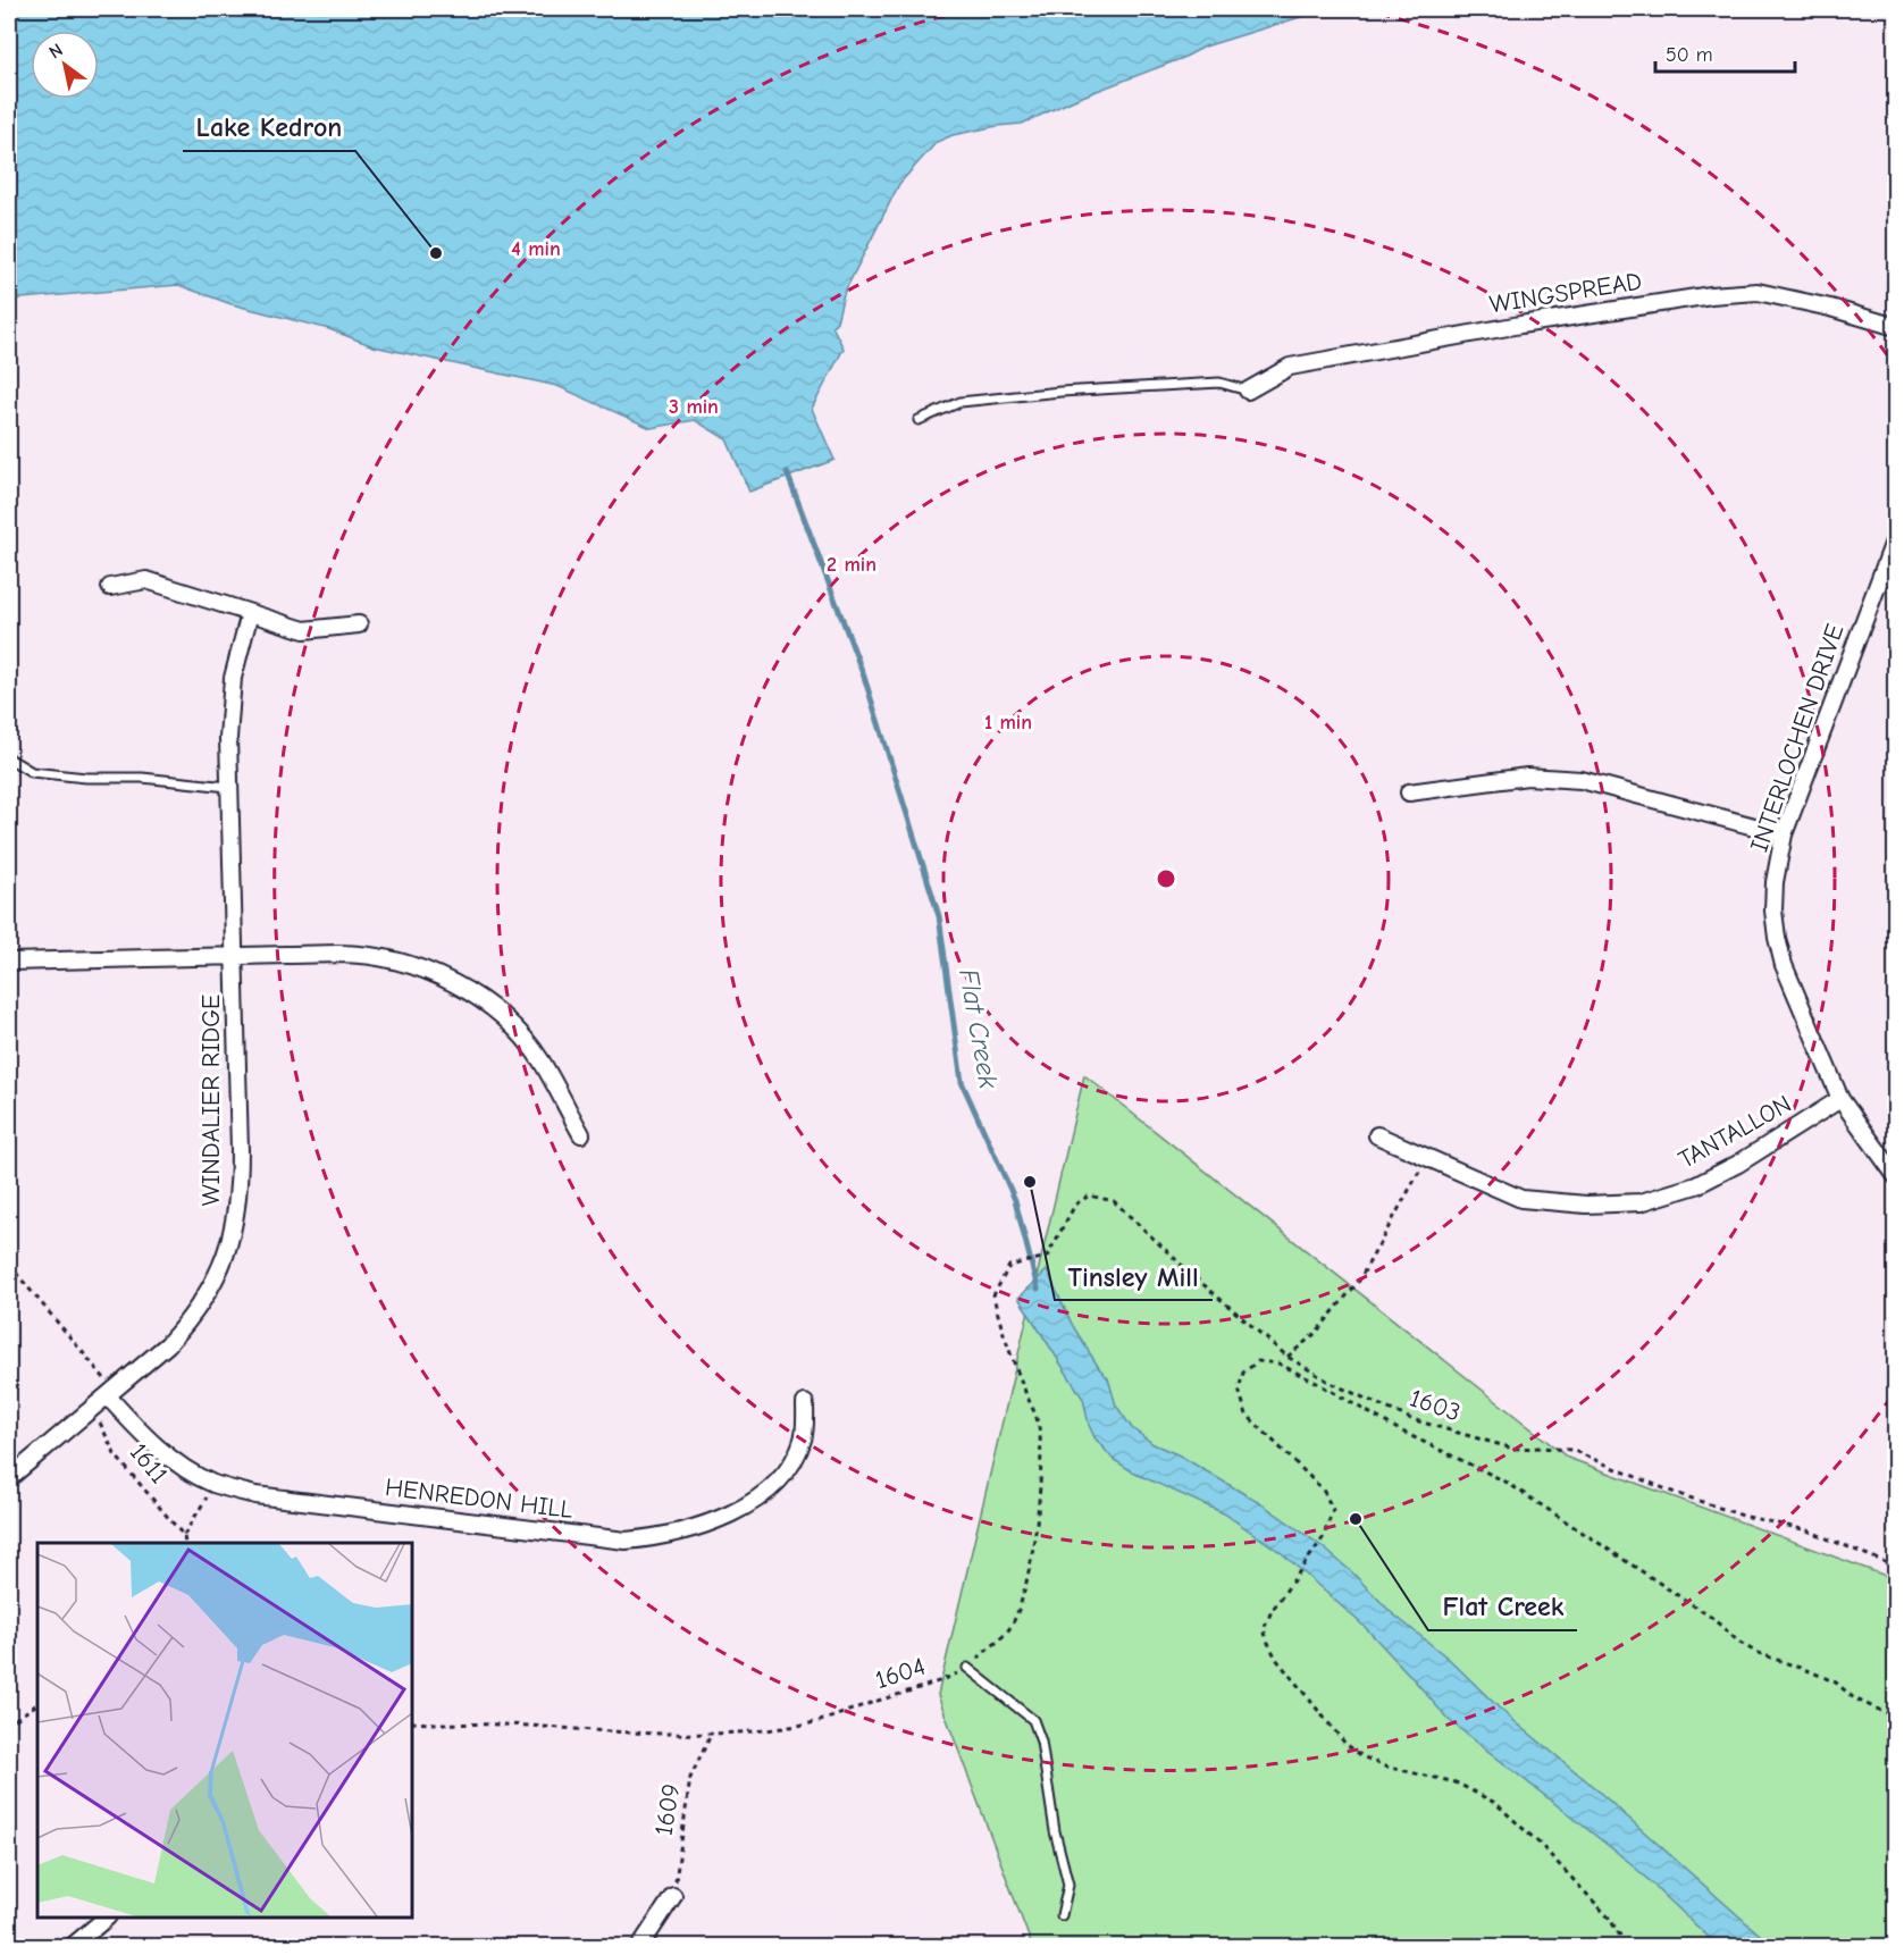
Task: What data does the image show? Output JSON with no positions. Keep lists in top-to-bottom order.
{
  "streets": {
    "street": [
      "WINGSPREAD",
      "INTERLOCHEN DRIVE",
      "WINDALIER RIDGE",
      "TANTALLON",
      "HENREDON HILL"
    ],
    "path": [
      "1603",
      "1611",
      "1604",
      "1609"
    ]
  },
  "crossings": [
    ["INTERLOCHEN DRIVE", "TANTALLON"],
    ["WINDALIER RIDGE", "1611"],
    ["WINDALIER RIDGE", "HENREDON HILL"],
    ["1603", "1604"],
    ["1604", "1609"]
  ],
  "water": ["Flat Creek"],
  "places": ["Lake Kedron", "Tinsley Mill", "Flat Creek"],
  "scale_bar": "50 m",
  "north": "top left",
  "rings": [
    "4 min",
    "3 min",
    "2 min",
    "1 min"
  ]
}
